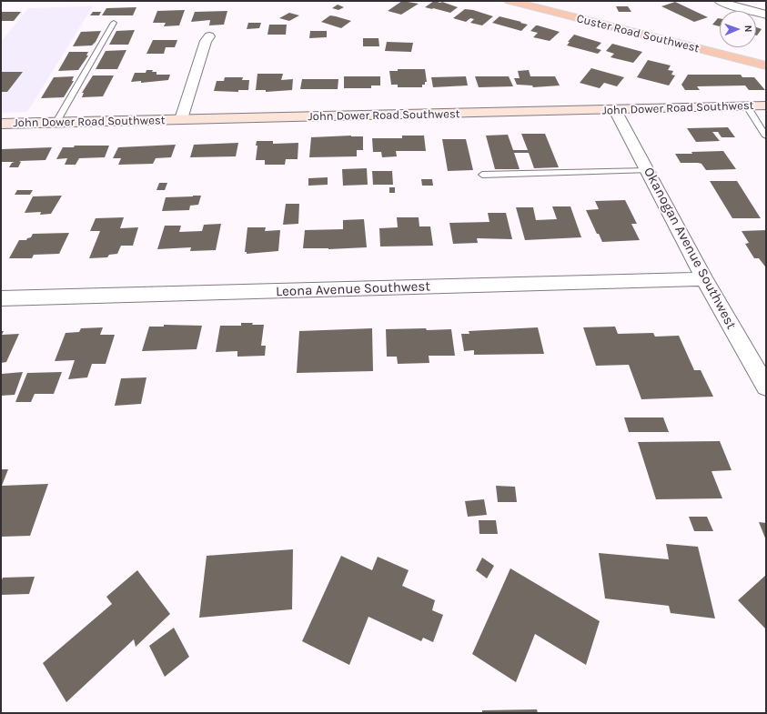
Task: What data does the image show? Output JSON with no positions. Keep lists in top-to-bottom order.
{
  "streets": {
    "main road": ["Custer Road Southwest"],
    "street": ["John Dower Road Southwest", "Okanogan Avenue Southwest", "Leona Avenue Southwest"]
  },
  "crossings": [
    ["John Dower Road Southwest", "Okanogan Avenue Southwest"],
    ["Okanogan Avenue Southwest", "Leona Avenue Southwest"]
  ],
  "north": "right"
}
